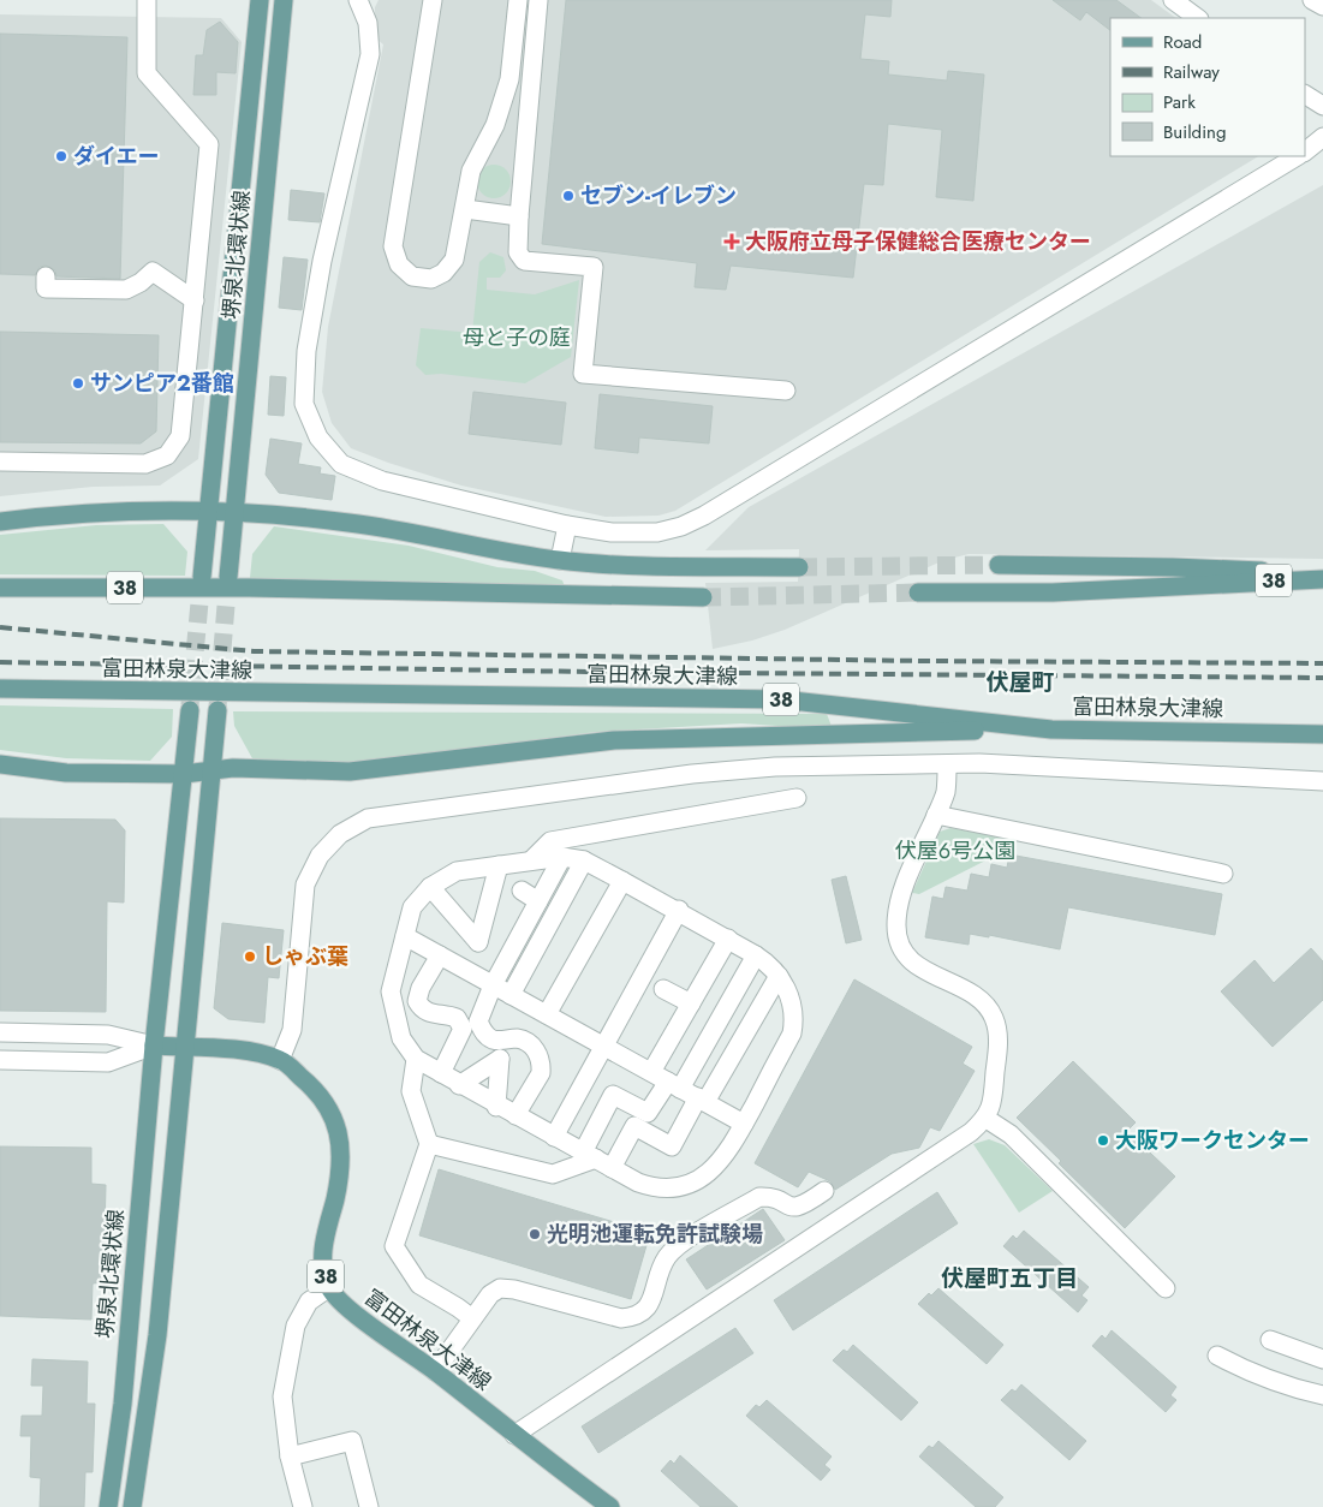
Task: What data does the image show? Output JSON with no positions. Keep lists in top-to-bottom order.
{
  "streets": {
    "main road": ["堺泉北環状線", "38", "富田林泉大津線"]
  },
  "crossings": [
    ["堺泉北環状線", "富田林泉大津線"]
  ],
  "districts": ["伏屋町", "伏屋町五丁目"],
  "parks": ["母と子の庭", "伏屋６号公園"],
  "places": {
    "other": [
      "ダイエー",
      "セブン-イレブン",
      "サンピア2番館",
      "しゃぶ葉",
      "大阪ワークセンター",
      "光明池運転免許試験場"
    ],
    "health": ["大阪府立母子保健総合医療センター"]
  },
  "legend": [
    "Road",
    "Railway",
    "Park",
    "Building"
  ]
}
